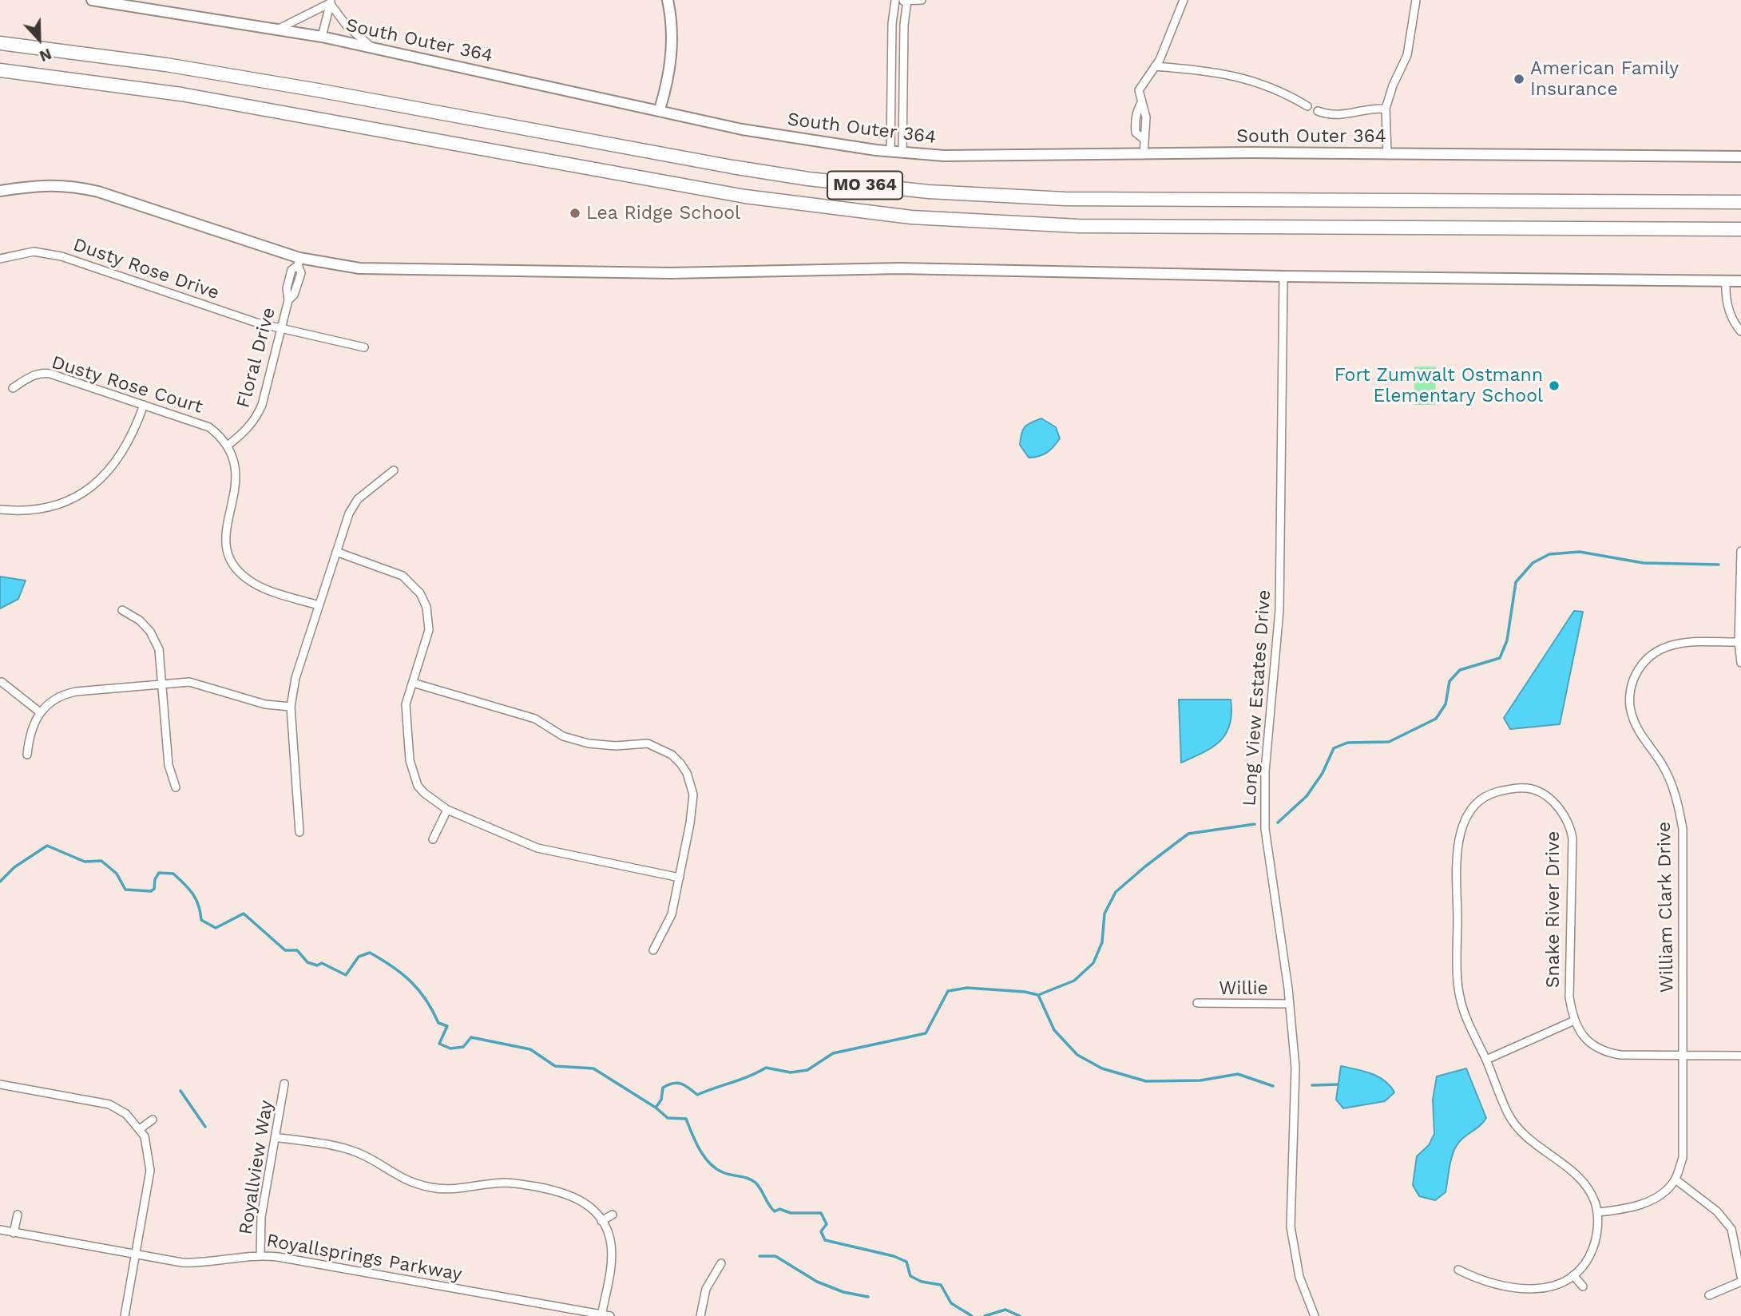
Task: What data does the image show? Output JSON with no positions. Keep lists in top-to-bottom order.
{
  "streets": {
    "highway": ["MO 364"],
    "street": [
      "South Outer 364",
      "Dusty Rose Drive",
      "Floral Drive",
      "Dusty Rose Court",
      "Long View Estates Drive",
      "William Clark Drive",
      "Snake River Drive",
      "Willie",
      "Royallview Way",
      "Royallsprings Parkway"
    ]
  },
  "crossings": [
    ["Dusty Rose Drive", "Floral Drive"],
    ["Floral Drive", "Dusty Rose Court"],
    ["Long View Estates Drive", "Willie"],
    ["Royallview Way", "Royallsprings Parkway"]
  ],
  "places": ["American Family Insurance", "Lea Ridge School", "Fort Zumwalt Ostmann Elementary School"],
  "north": "bottom"
}
